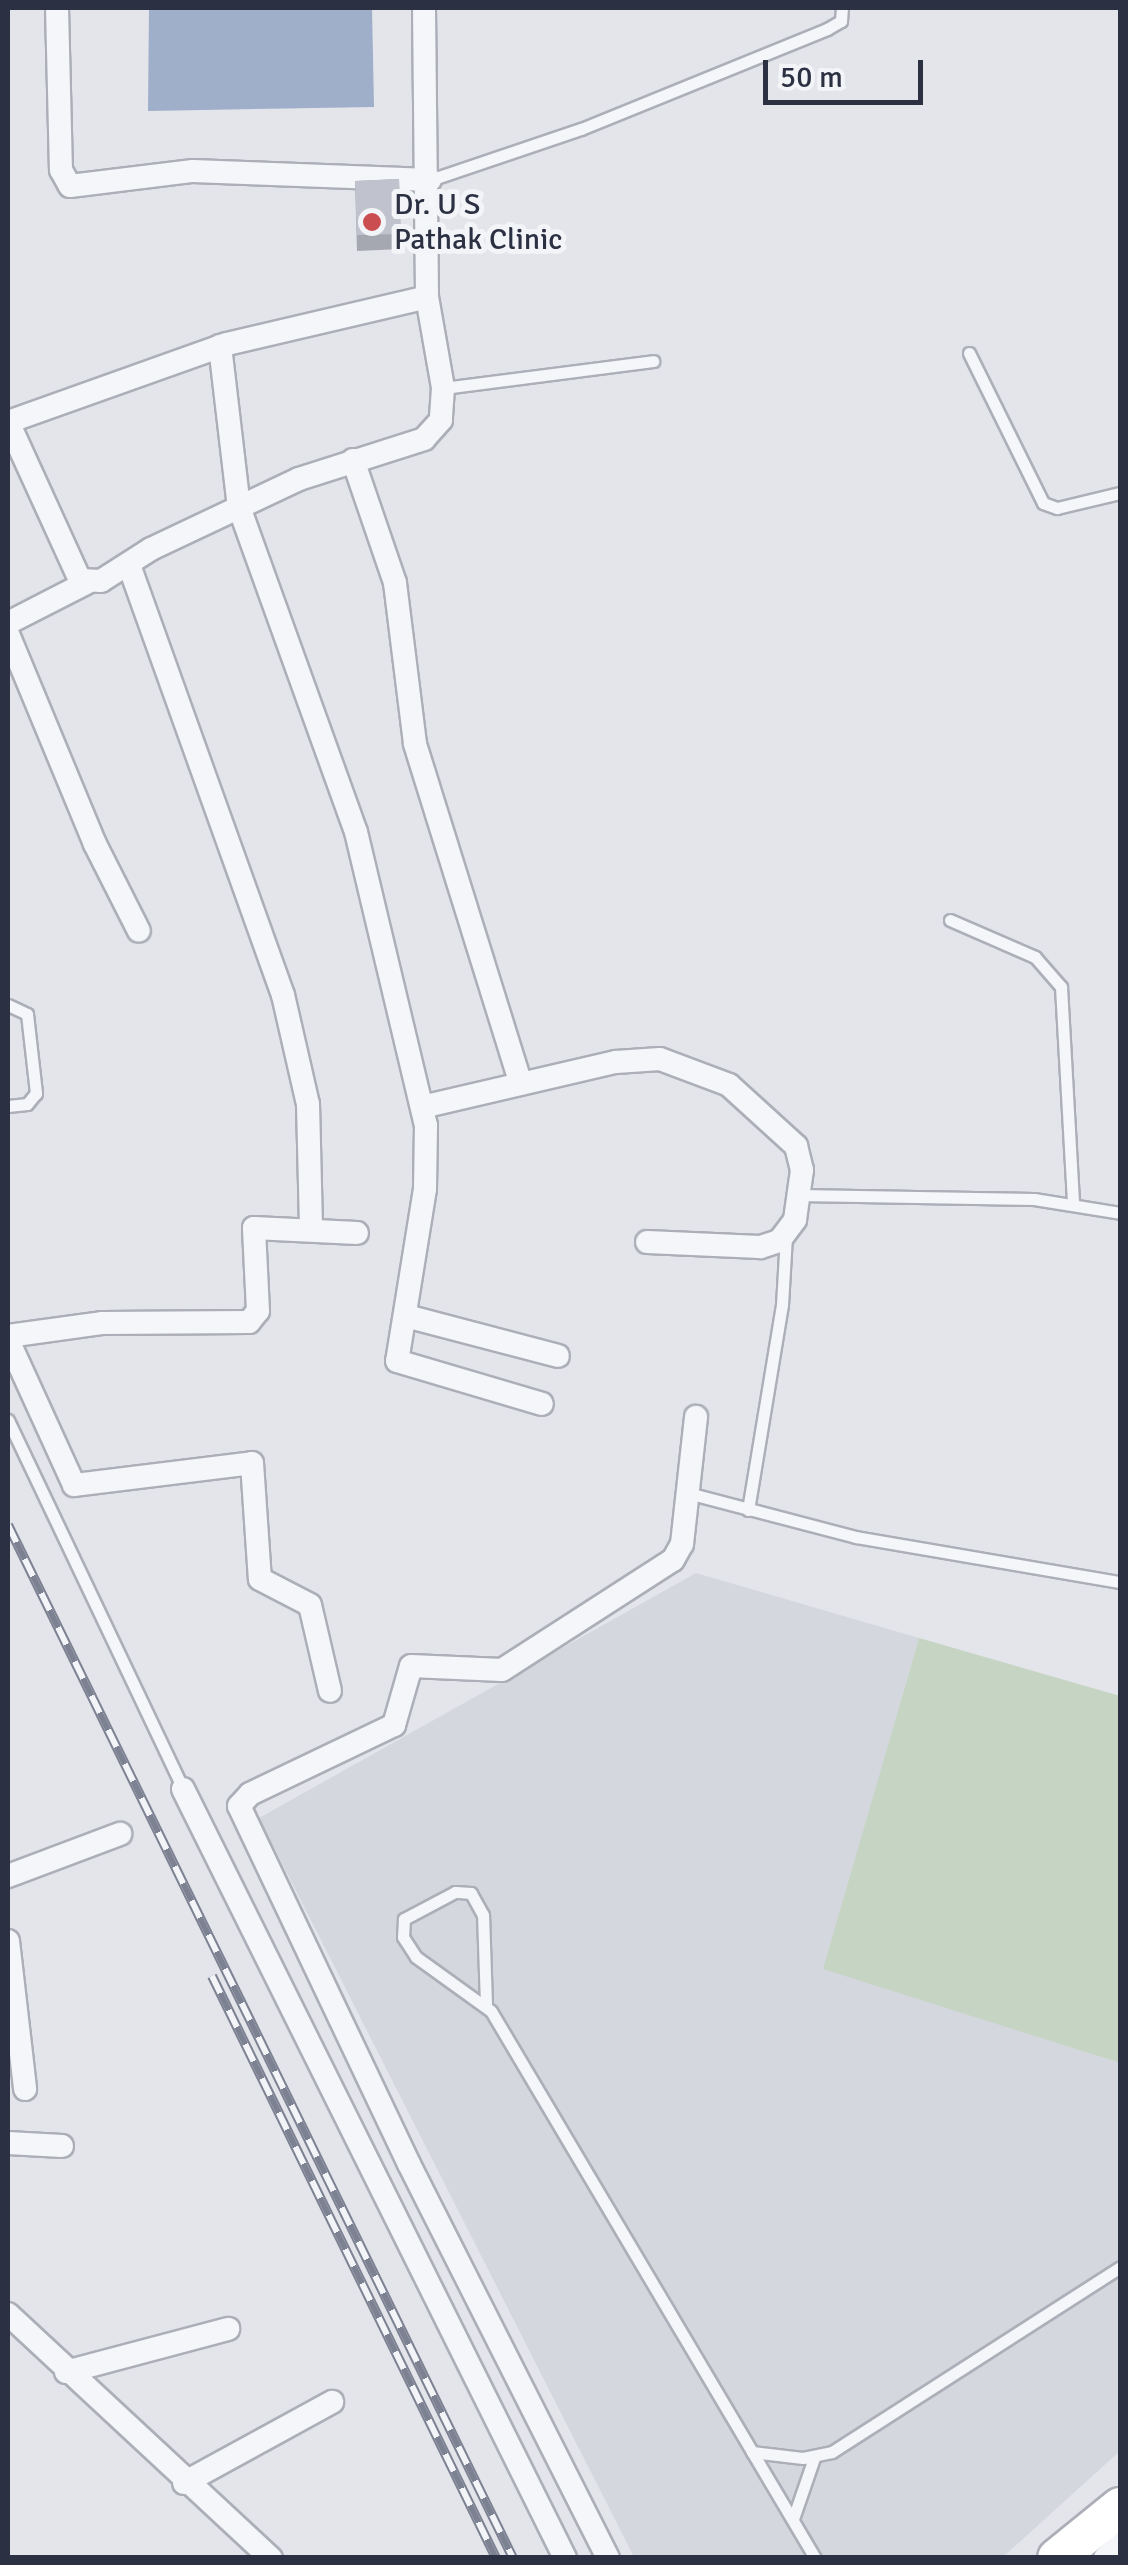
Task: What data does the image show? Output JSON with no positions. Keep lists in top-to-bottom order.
{
  "places": ["Dr. U S Pathak Clinic"],
  "scale_bar": "50 m"
}
